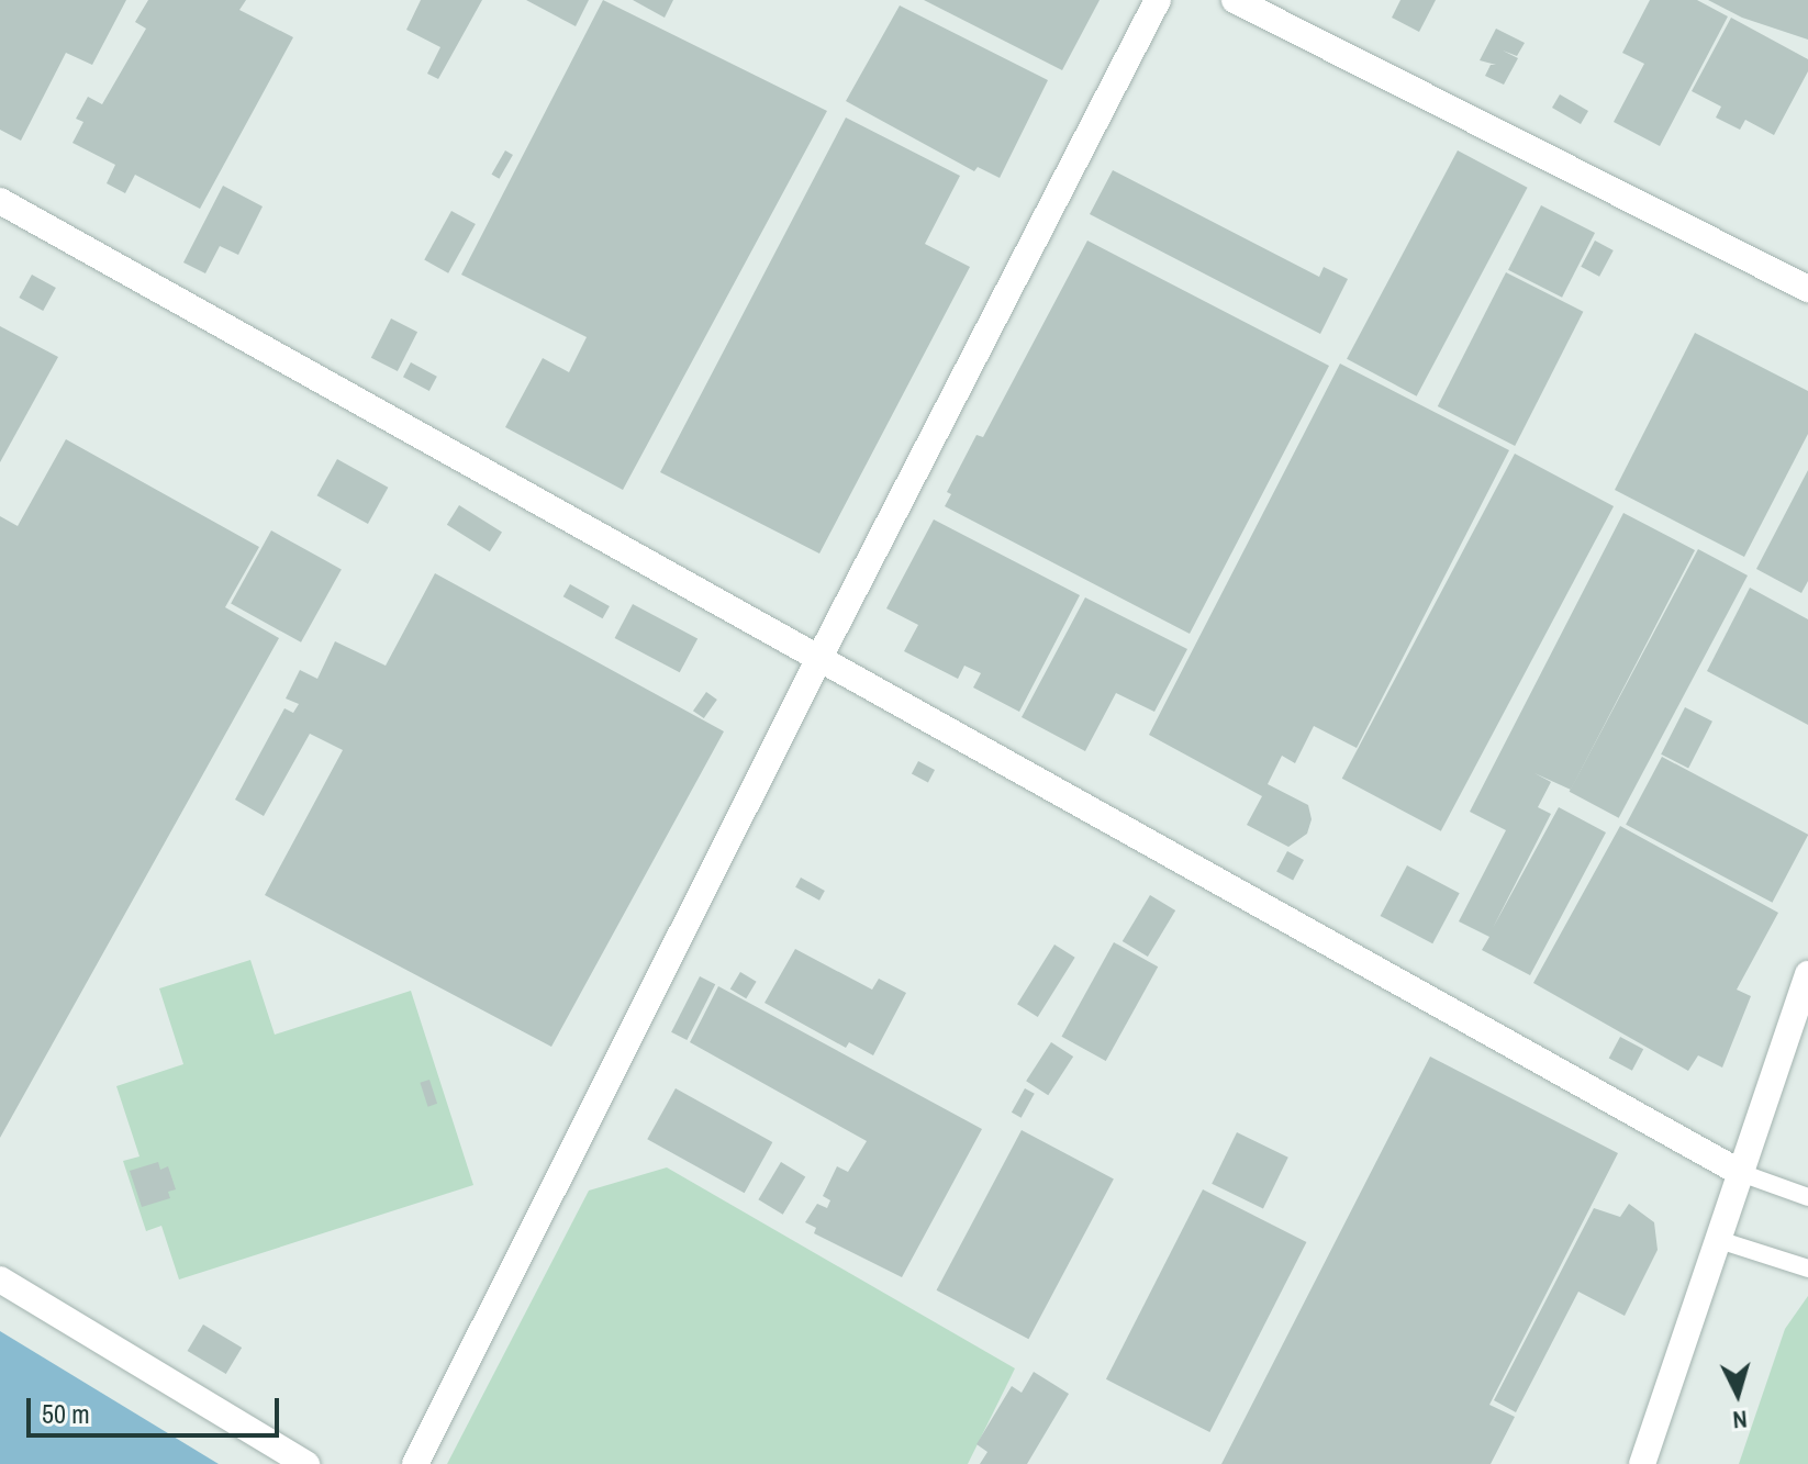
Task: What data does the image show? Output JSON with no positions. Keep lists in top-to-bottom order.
{
  "scale_bar": "50 m",
  "north": "bottom"
}
